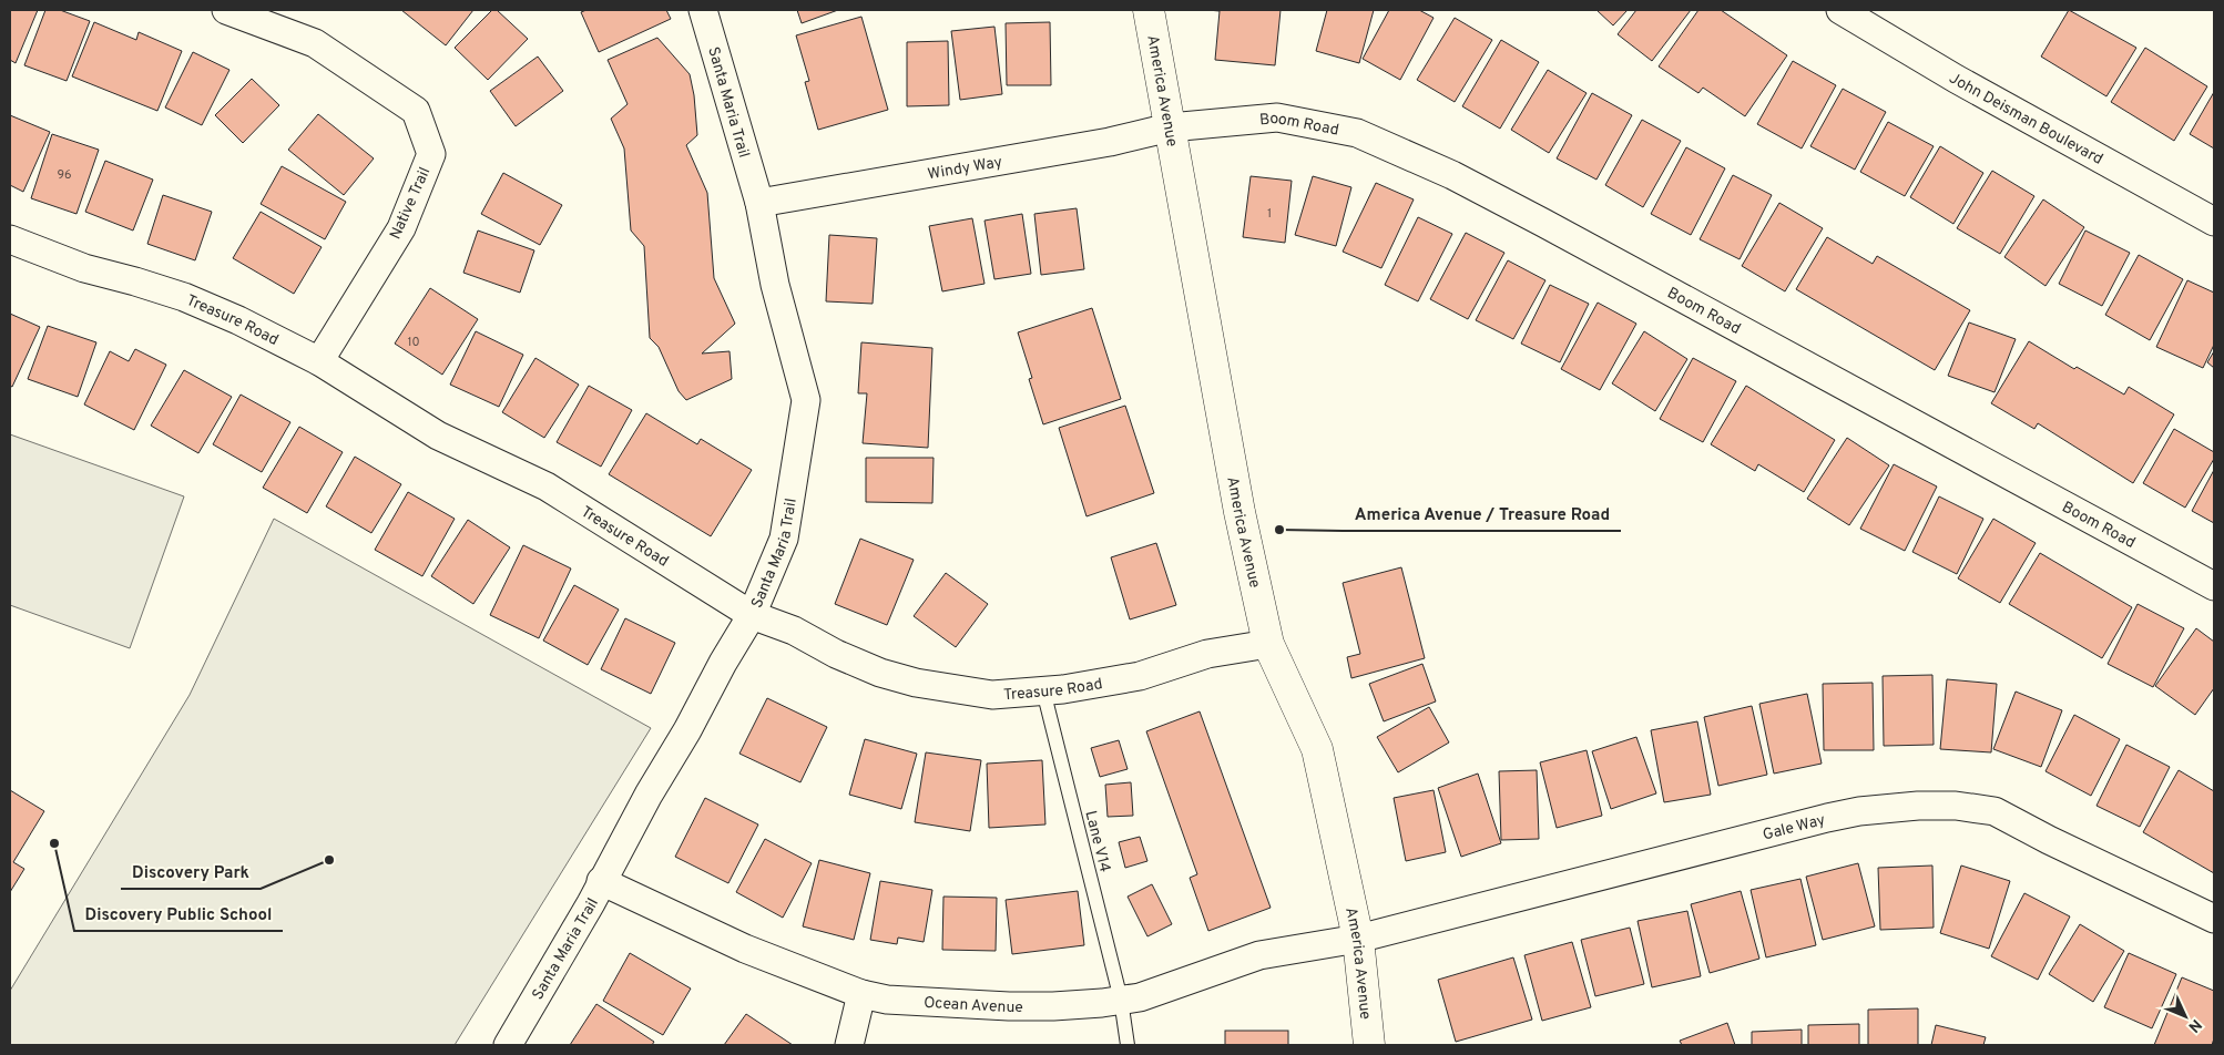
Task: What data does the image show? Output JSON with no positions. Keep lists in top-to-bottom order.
{
  "streets": {
    "street": [
      "America Avenue",
      "Santa Maria Trail",
      "John Deisman Boulevard",
      "Boom Road",
      "Windy Way",
      "Native Trail",
      "Treasure Road",
      "Gale Way",
      "Ocean Avenue"
    ],
    "lane": ["Lane V14"]
  },
  "crossings": [
    ["America Avenue", "Boom Road"],
    ["America Avenue", "Windy Way"],
    ["America Avenue", "Treasure Road"],
    ["America Avenue", "Gale Way"],
    ["America Avenue", "Ocean Avenue"],
    ["Santa Maria Trail", "Windy Way"],
    ["Santa Maria Trail", "Treasure Road"],
    ["Santa Maria Trail", "Ocean Avenue"],
    ["Boom Road", "Windy Way"],
    ["Native Trail", "Treasure Road"],
    ["Treasure Road", "Lane V14"],
    ["Gale Way", "Ocean Avenue"],
    ["Lane V14", "Ocean Avenue"]
  ],
  "places": ["America Avenue / Treasure Road", "Discovery Public School", "Discovery Park"],
  "house_numbers": ["96", "1", "10"],
  "north": "bottom right"
}
